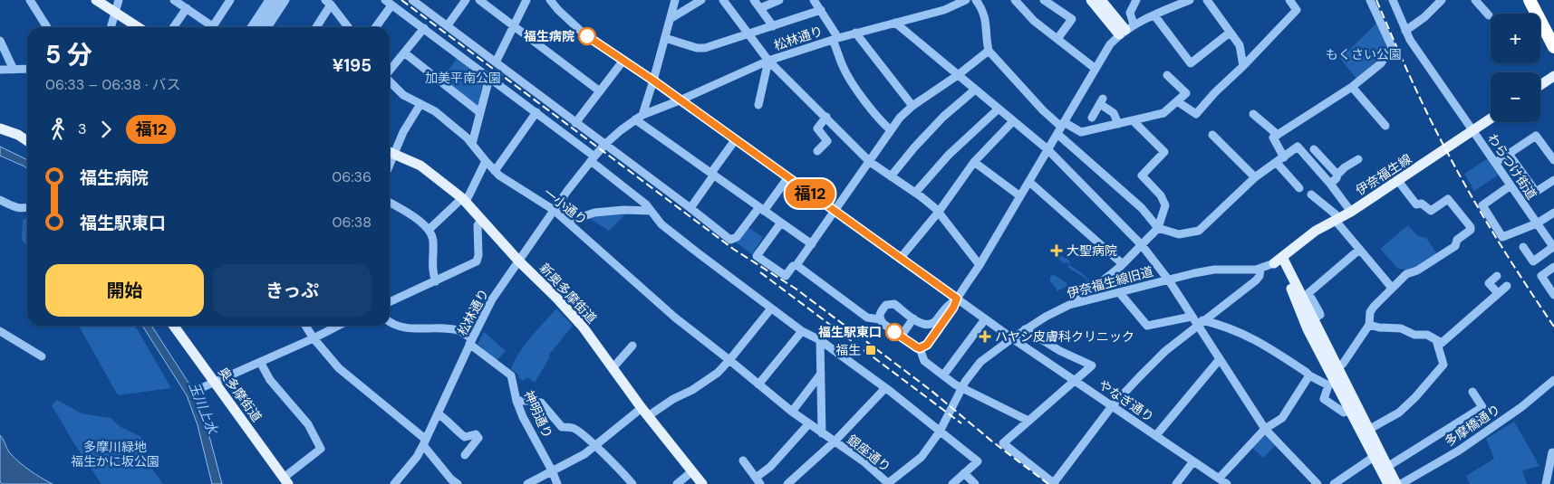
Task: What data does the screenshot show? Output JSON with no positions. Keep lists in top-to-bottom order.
{
  "streets": {
    "main road": ["伊奈福生線", "新奥多摩街道", "奥多摩街道"],
    "street": [
      "松林通り",
      "わらつけ街道",
      "一小通り",
      "伊奈福生線旧道",
      "やなぎ通り",
      "神明通り",
      "多摩橋通り",
      "銀座通り"
    ]
  },
  "crossings": [
    ["松林通り", "一小通り"],
    ["松林通り", "新奥多摩街道"],
    ["松林通り", "やなぎ通り"],
    ["松林通り", "神明通り"],
    ["わらつけ街道", "伊奈福生線"],
    ["伊奈福生線", "伊奈福生線旧道"],
    ["一小通り", "銀座通り"],
    ["伊奈福生線旧道", "やなぎ通り"],
    ["伊奈福生線旧道", "銀座通り"]
  ],
  "water": ["玉川上水"],
  "parks": ["もくさい公園", "加美平南公園", "多摩川緑地 福生かに坂公園"],
  "places": {
    "other": ["福生病院", "福生駅東口"],
    "health": ["大聖病院", "ハヤシ皮膚科クリニック"],
    "transit": ["福生"]
  },
  "lines": ["bus line 福12"],
  "page": {
    "on_map": "福12",
    "map_buttons": ["+", "−"],
    "heading": ["5 分", "06:33 – 06:38 · バス", "¥195"],
    "legs": ["3", "福12"],
    "list": [
      {
        "name": "福生病院",
        "value": "06:36"
      },
      {
        "name": "福生駅東口",
        "value": "06:38"
      }
    ],
    "buttons": ["開始", "きっぷ"]
  }
}
